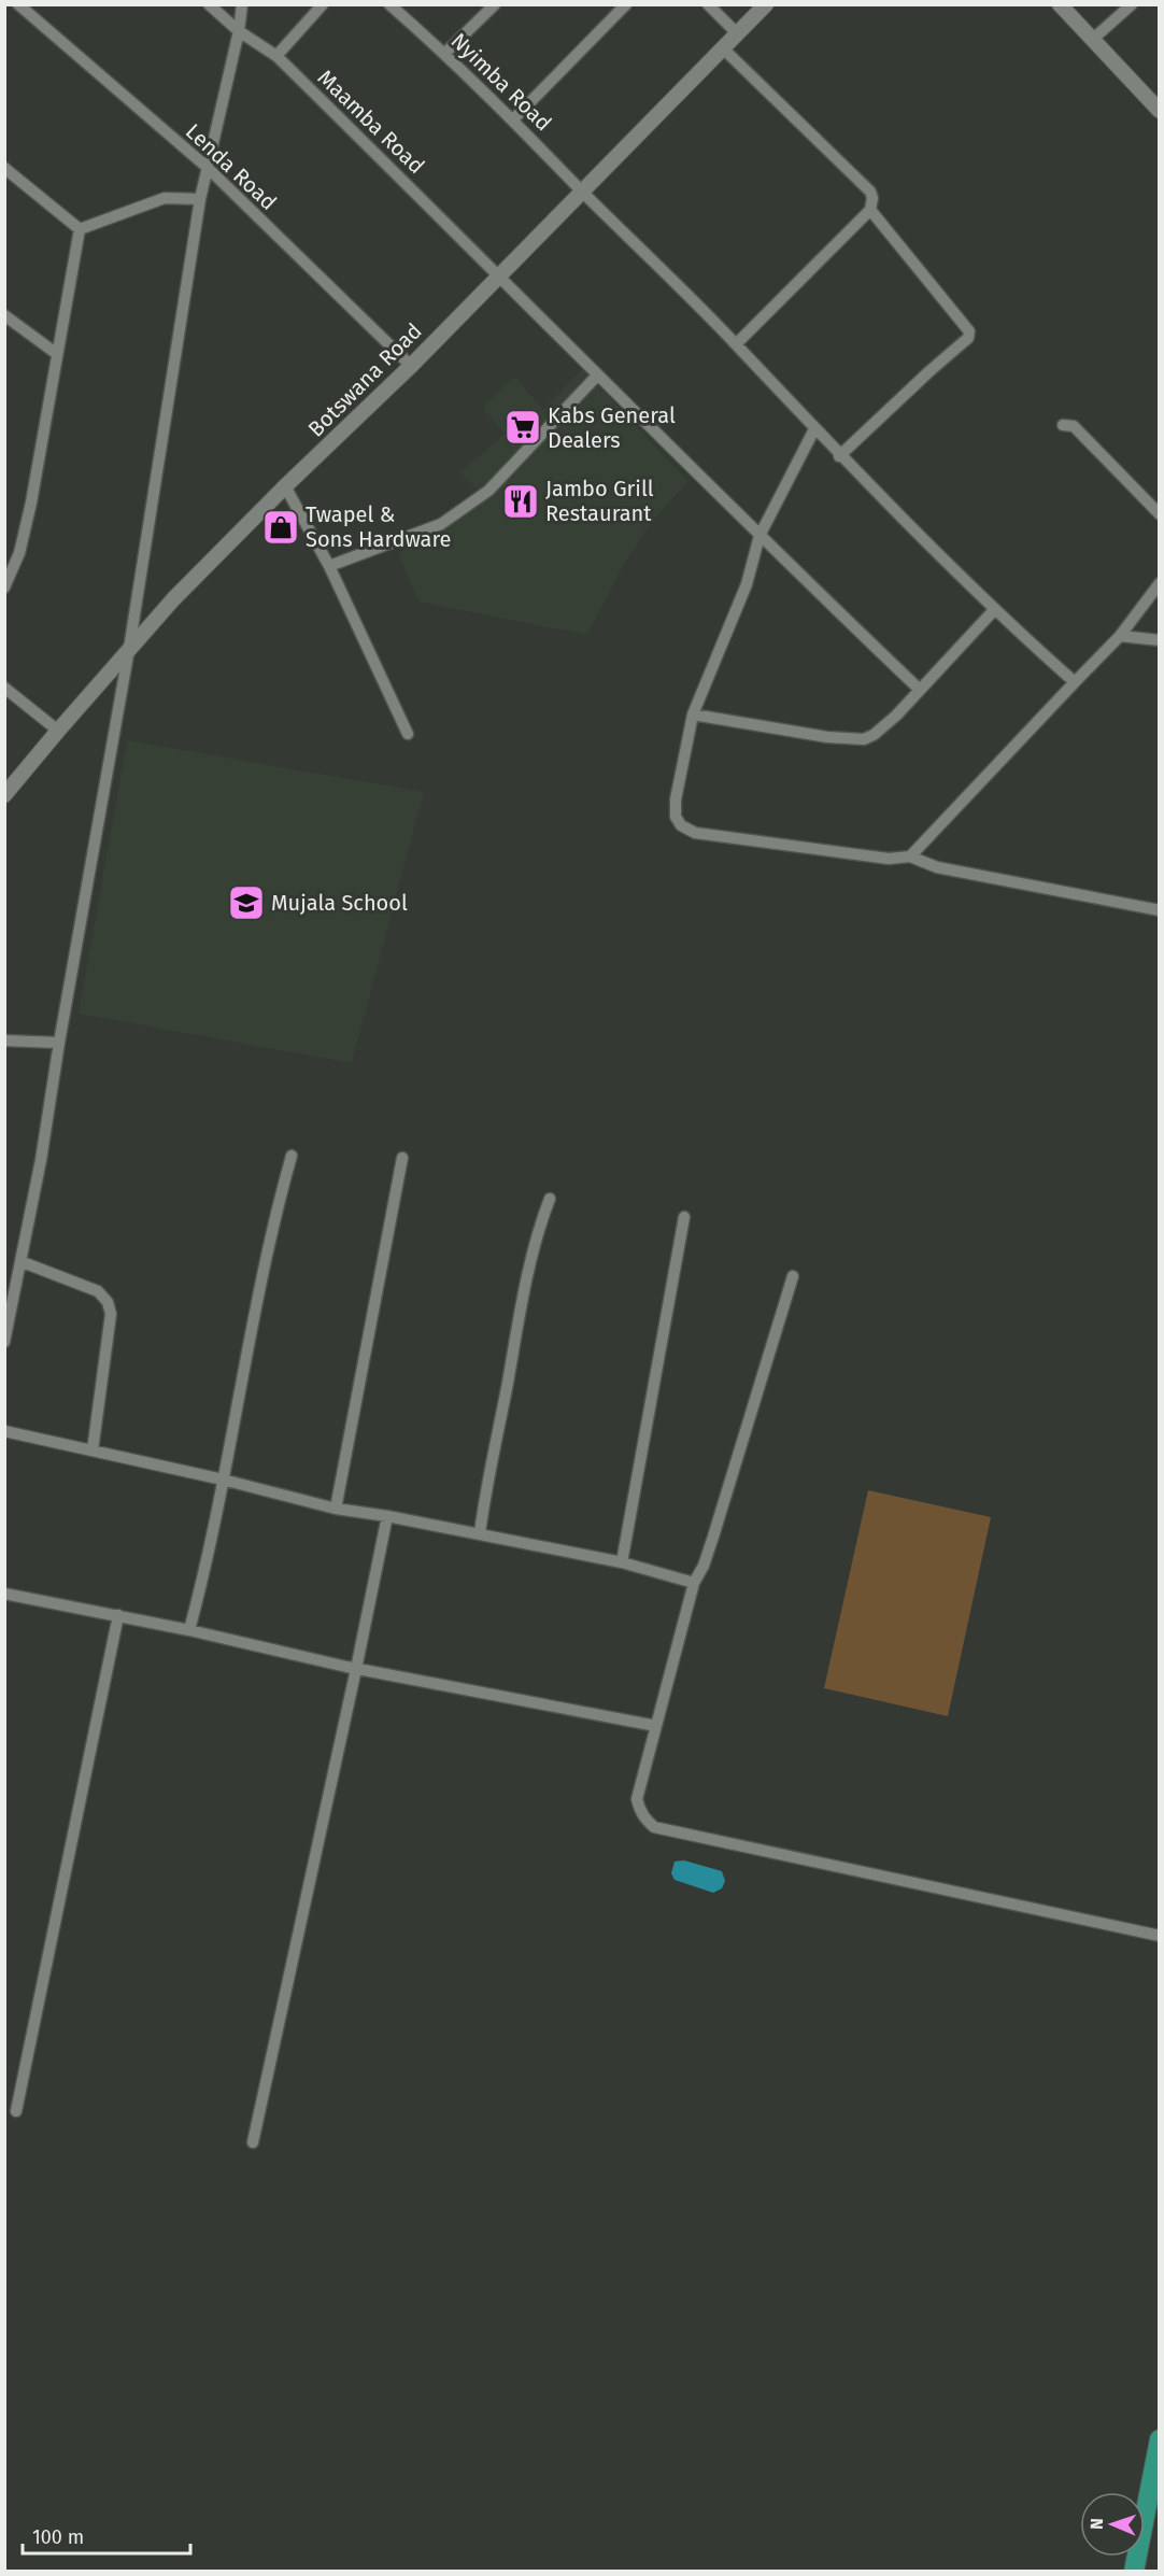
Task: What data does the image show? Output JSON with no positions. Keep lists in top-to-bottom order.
{
  "streets": {
    "street": [
      "Nyimba Road",
      "Maamba Road",
      "Lenda Road",
      "Botswana Road"
    ]
  },
  "crossings": [
    ["Nyimba Road", "Botswana Road"],
    ["Maamba Road", "Botswana Road"],
    ["Lenda Road", "Botswana Road"]
  ],
  "places": {
    "supermarket": ["Kabs General Dealers"],
    "restaurant": ["Jambo Grill Restaurant"],
    "shop": ["Twapel & Sons Hardware"],
    "school or university": ["Mujala School"]
  },
  "scale_bar": "100 m",
  "north": "left"
}
